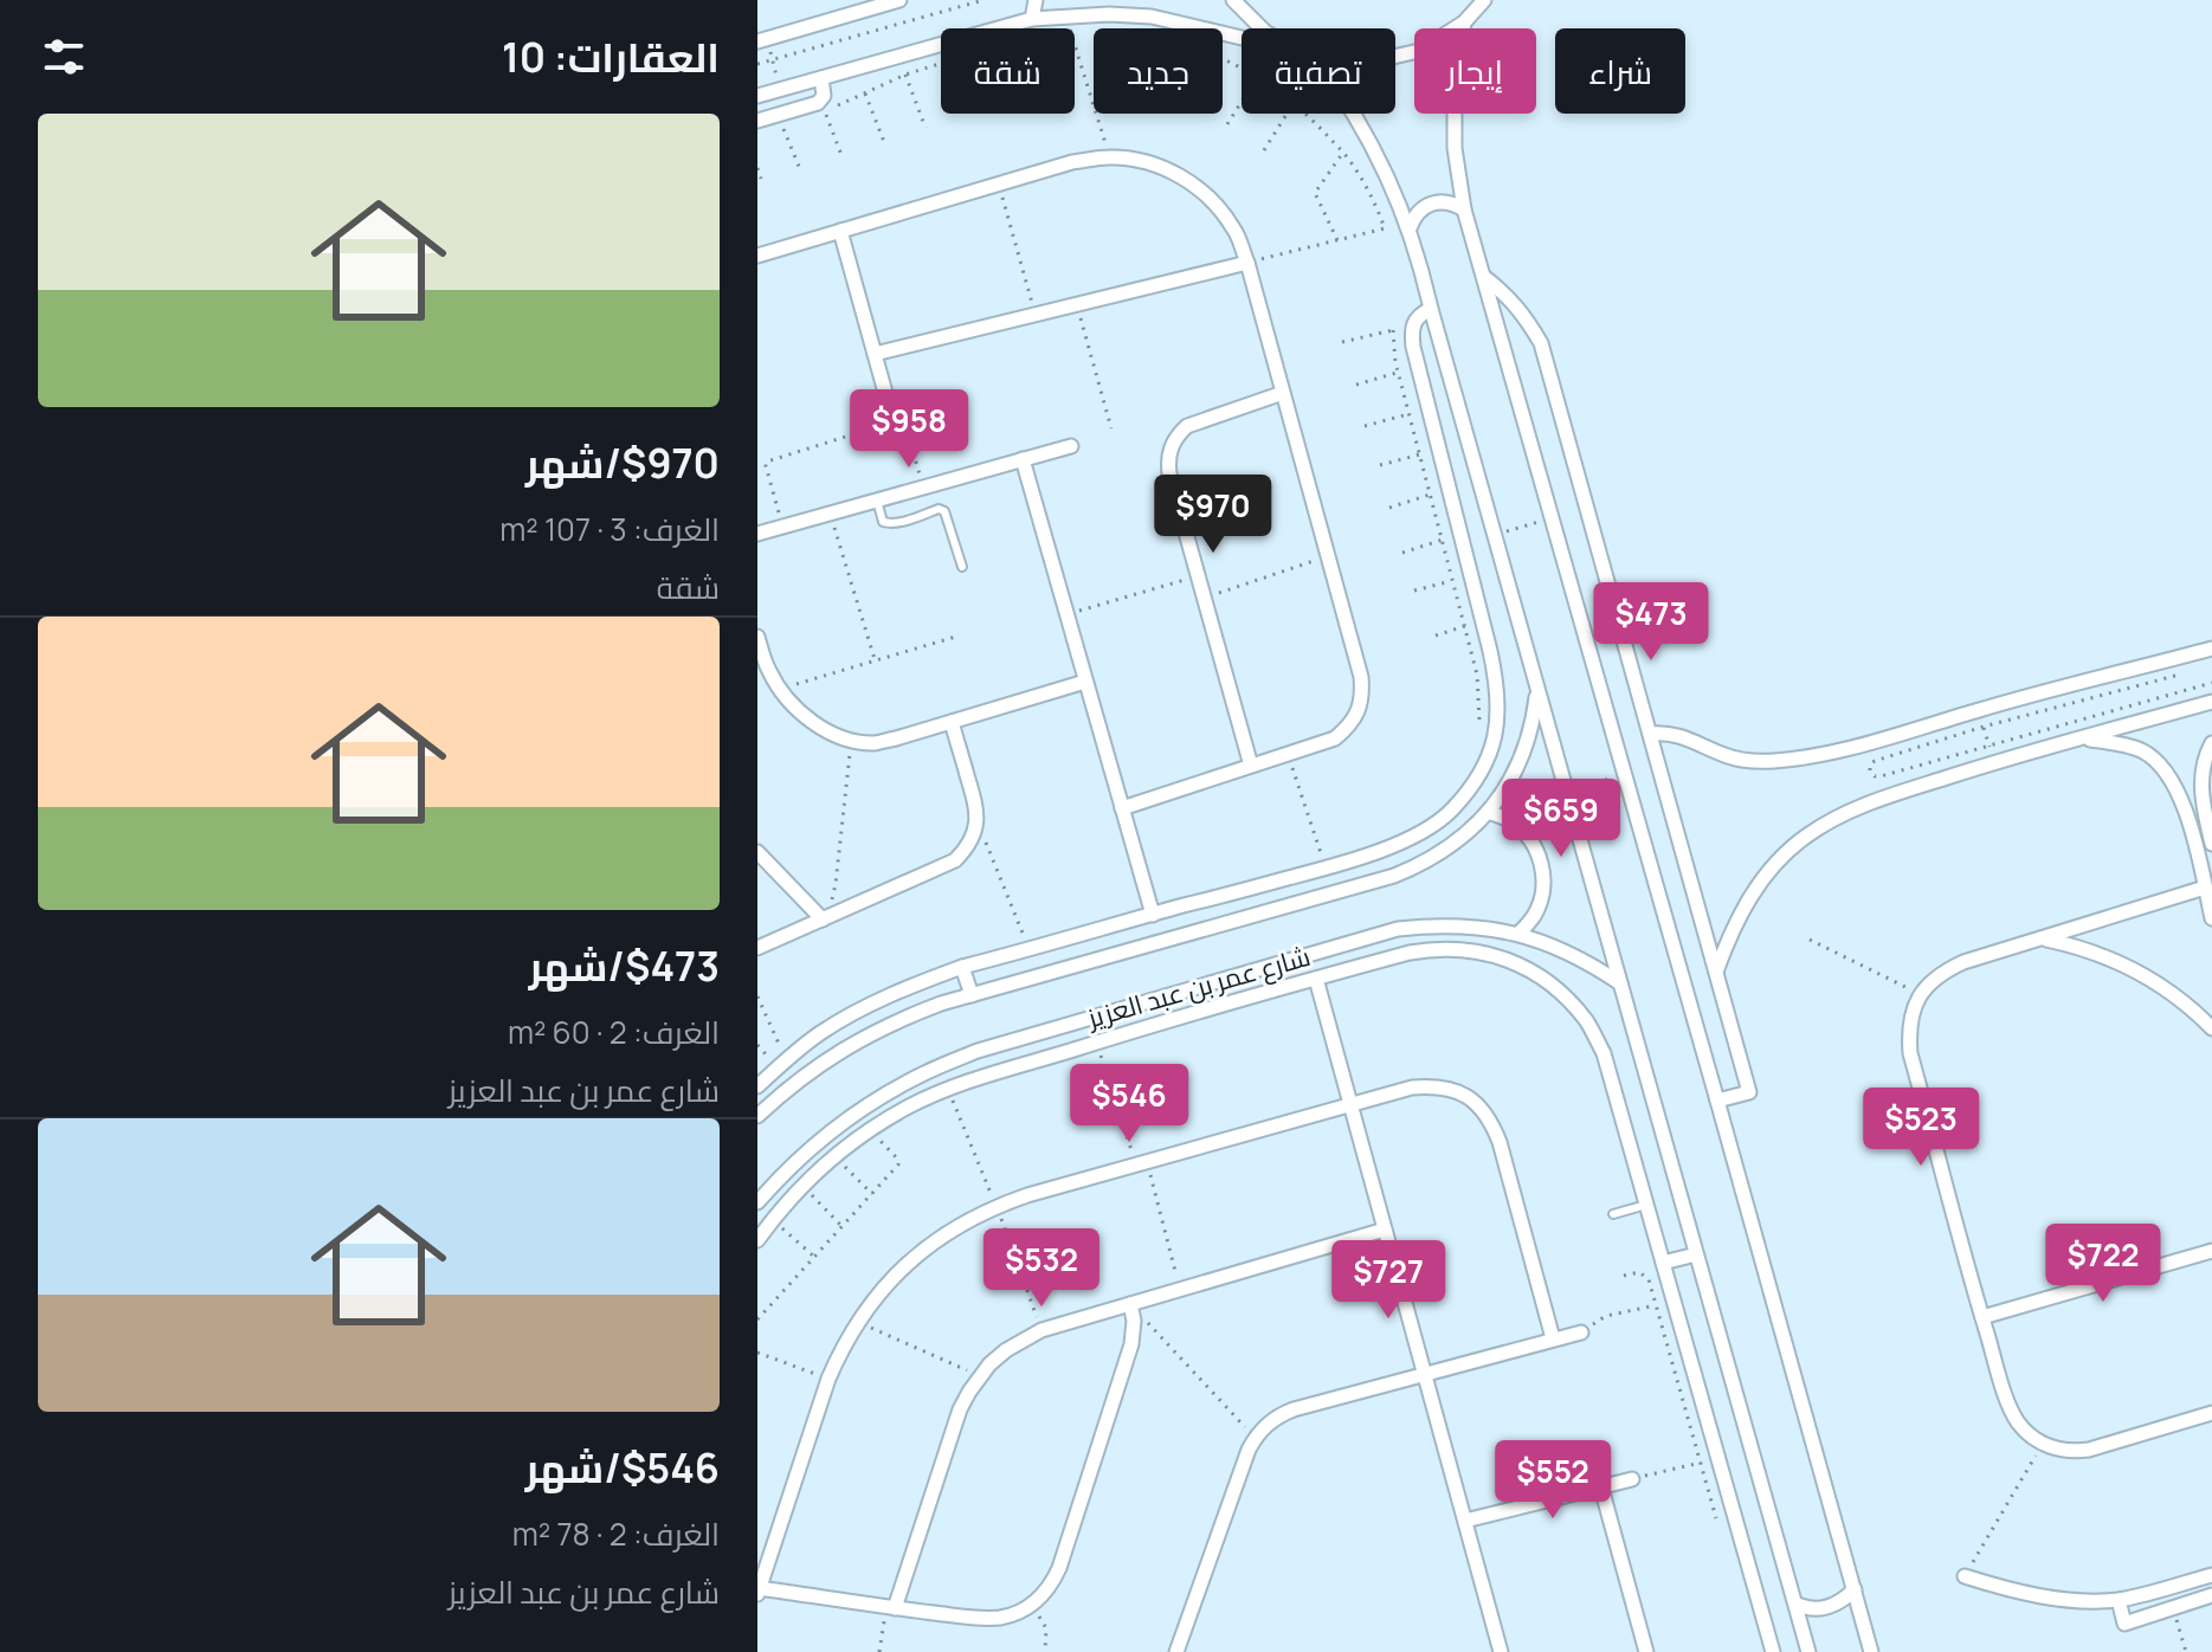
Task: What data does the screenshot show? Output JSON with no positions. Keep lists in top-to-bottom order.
{
  "streets": {
    "street": ["شارع عمر بن عبد العزيز"]
  },
  "page": {
    "heading": "العقارات: 10",
    "chip": [
      "شراء",
      "إيجار",
      "تصفية",
      "جديد",
      "شقة"
    ],
    "list": [
      {
        "name": "$970/شهر",
        "note": "الغرف: 3 · 107 m² · شقة"
      },
      {
        "name": "$473/شهر",
        "note": "الغرف: 2 · 60 m² · شارع عمر بن عبد العزيز"
      },
      {
        "name": "$546/شهر",
        "note": "الغرف: 2 · 78 m² · شارع عمر بن عبد العزيز"
      }
    ],
    "price": [
      "$958",
      "$970",
      "$473",
      "$659",
      "$546",
      "$523",
      "$722",
      "$532",
      "$727",
      "$552"
    ]
  }
}
